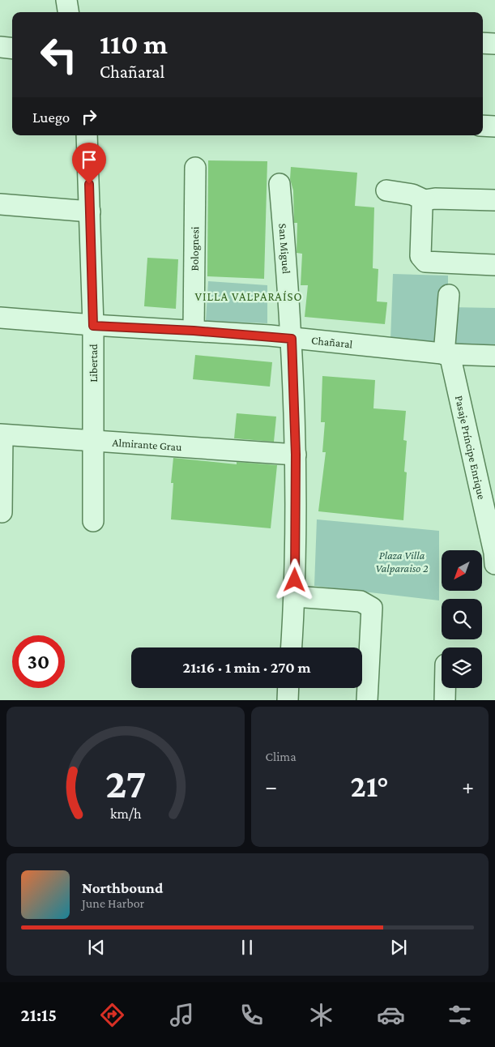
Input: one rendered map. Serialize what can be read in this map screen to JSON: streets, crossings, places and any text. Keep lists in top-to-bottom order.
{
  "streets": {
    "street": [
      "Bolognesi",
      "San Miguel",
      "Chañaral",
      "Libertad",
      "Almirante Grau",
      "Pasaje Príncipe Enrique"
    ]
  },
  "crossings": [
    ["Bolognesi", "Chañaral"],
    ["San Miguel", "Chañaral"],
    ["San Miguel", "Almirante Grau"],
    ["Chañaral", "Libertad"],
    ["Chañaral", "Pasaje Príncipe Enrique"],
    ["Libertad", "Almirante Grau"]
  ],
  "districts": ["VILLA VALPARAÍSO"],
  "parks": ["Plaza Villa Valparaiso 2"],
  "north": "bottom left",
  "page": {
    "turn": ["110 m", "Chañaral"],
    "then": "Luego",
    "limit": "30",
    "trip": "21:16 · 1 min · 270 m",
    "tile": "Clima",
    "heat": ["−", "21°", "+"],
    "song": ["Northbound", "June Harbor"],
    "tabs": "21:15",
    "gauge": ["27", "km/h"]
  }
}
